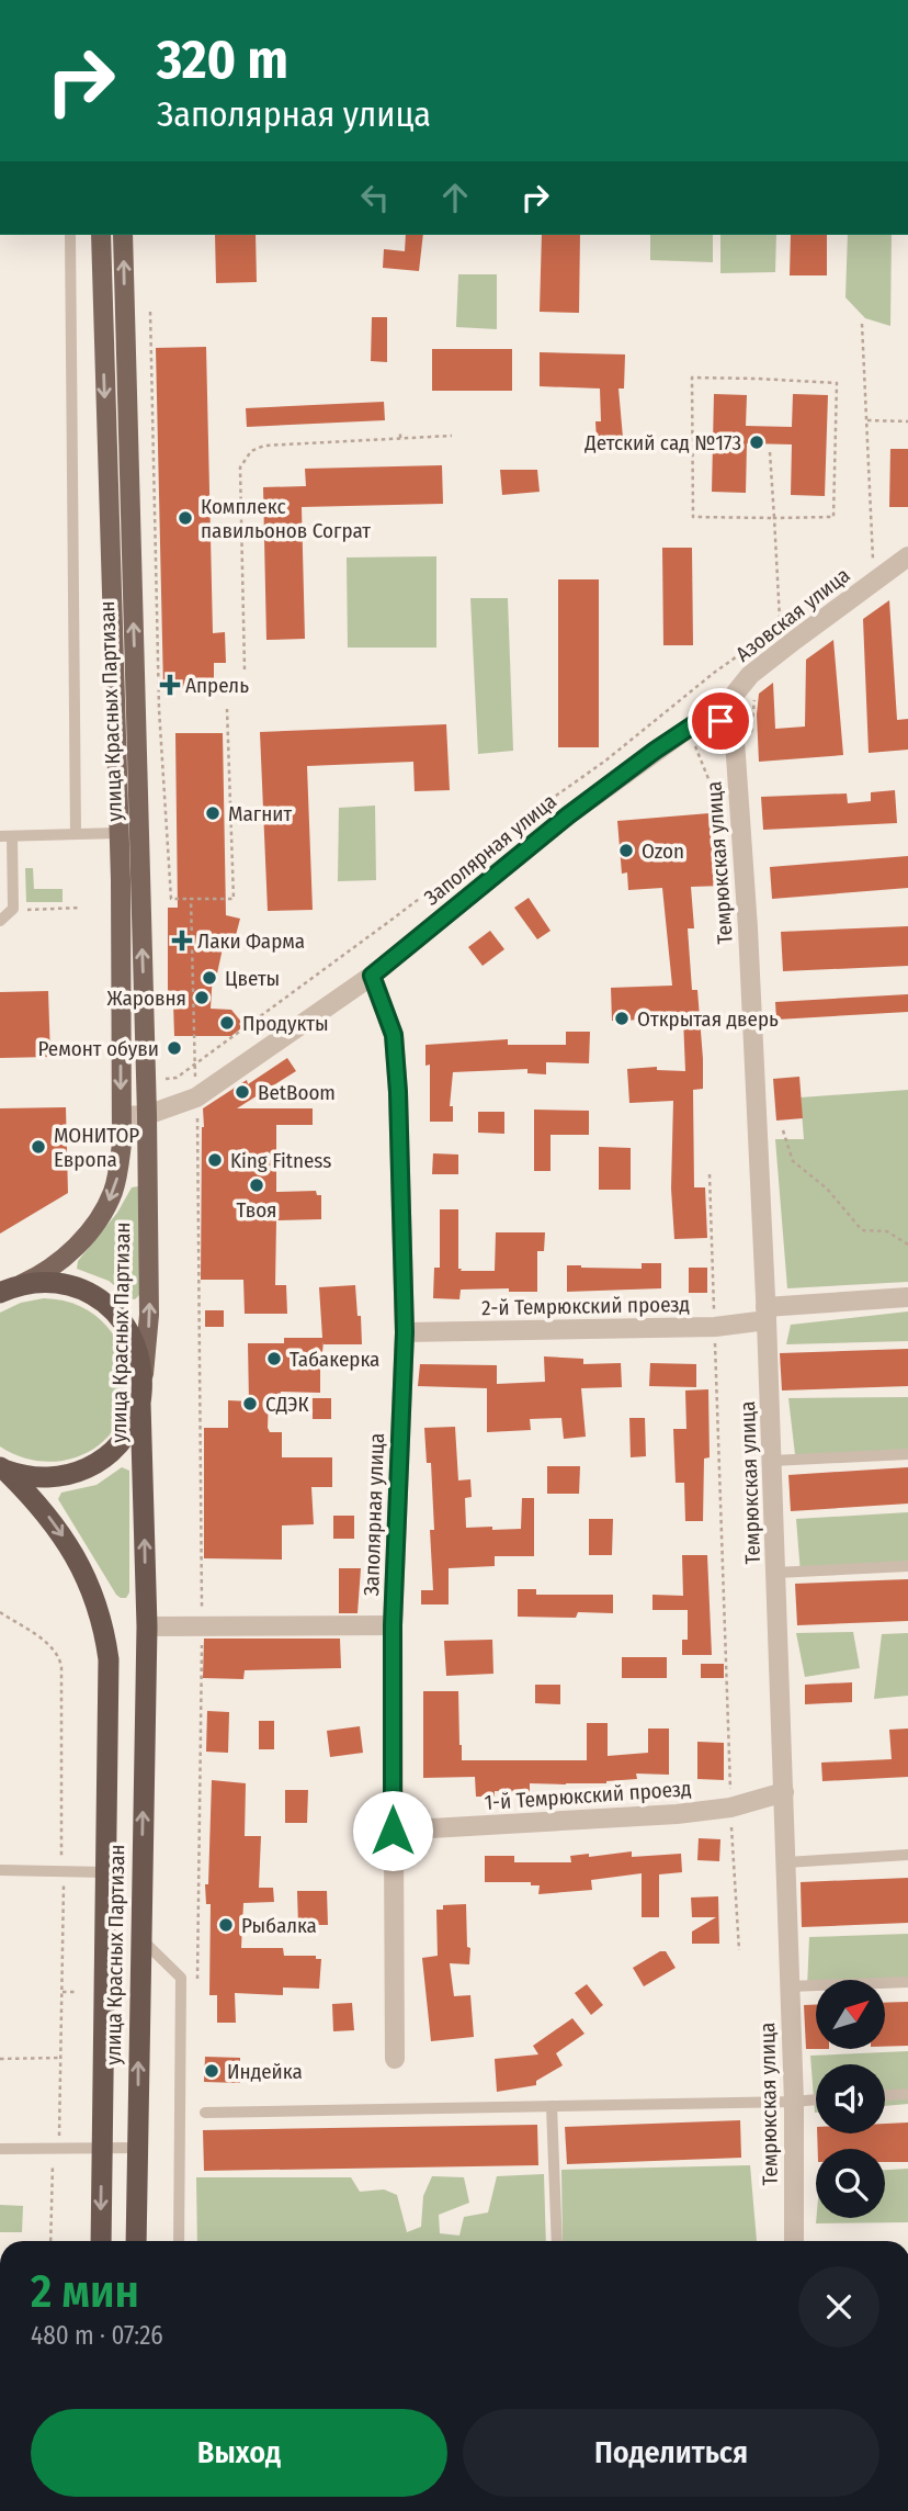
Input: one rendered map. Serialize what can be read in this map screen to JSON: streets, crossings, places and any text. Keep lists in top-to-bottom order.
{
  "streets": {
    "highway": ["улица Красных Партизан"],
    "street": [
      "Азовская улица",
      "Заполярная улица",
      "Темрюкская улица",
      "2-й Темрюкский проезд",
      "1-й Темрюкский проезд"
    ]
  },
  "crossings": [
    ["Азовская улица", "Заполярная улица"],
    ["Азовская улица", "Темрюкская улица"],
    ["улица Красных Партизан", "Заполярная улица"],
    ["Заполярная улица", "Темрюкская улица"],
    ["Заполярная улица", "2-й Темрюкский проезд"],
    ["Заполярная улица", "1-й Темрюкский проезд"],
    ["Темрюкская улица", "2-й Темрюкский проезд"],
    ["Темрюкская улица", "1-й Темрюкский проезд"]
  ],
  "places": {
    "other": [
      "Детский cад №173",
      "Комплекс павильонов Сограт",
      "Магнит",
      "Ozon",
      "Цветы",
      "Жаровня",
      "Открытая дверь",
      "Продукты",
      "Ремонт обуви",
      "BetBoom",
      "МОНИТОР Европа",
      "King Fitness",
      "Твоя",
      "Табакерка",
      "СДЭК",
      "Рыбалка",
      "Индейка"
    ],
    "health": ["Апрель", "Лаки Фарма"]
  },
  "north": "top right",
  "page": {
    "turn": ["320 m", "Заполярная улица"],
    "heading": ["2 мин", "480 m · 07:26"],
    "buttons": ["Выход", "Поделиться"]
  }
}
